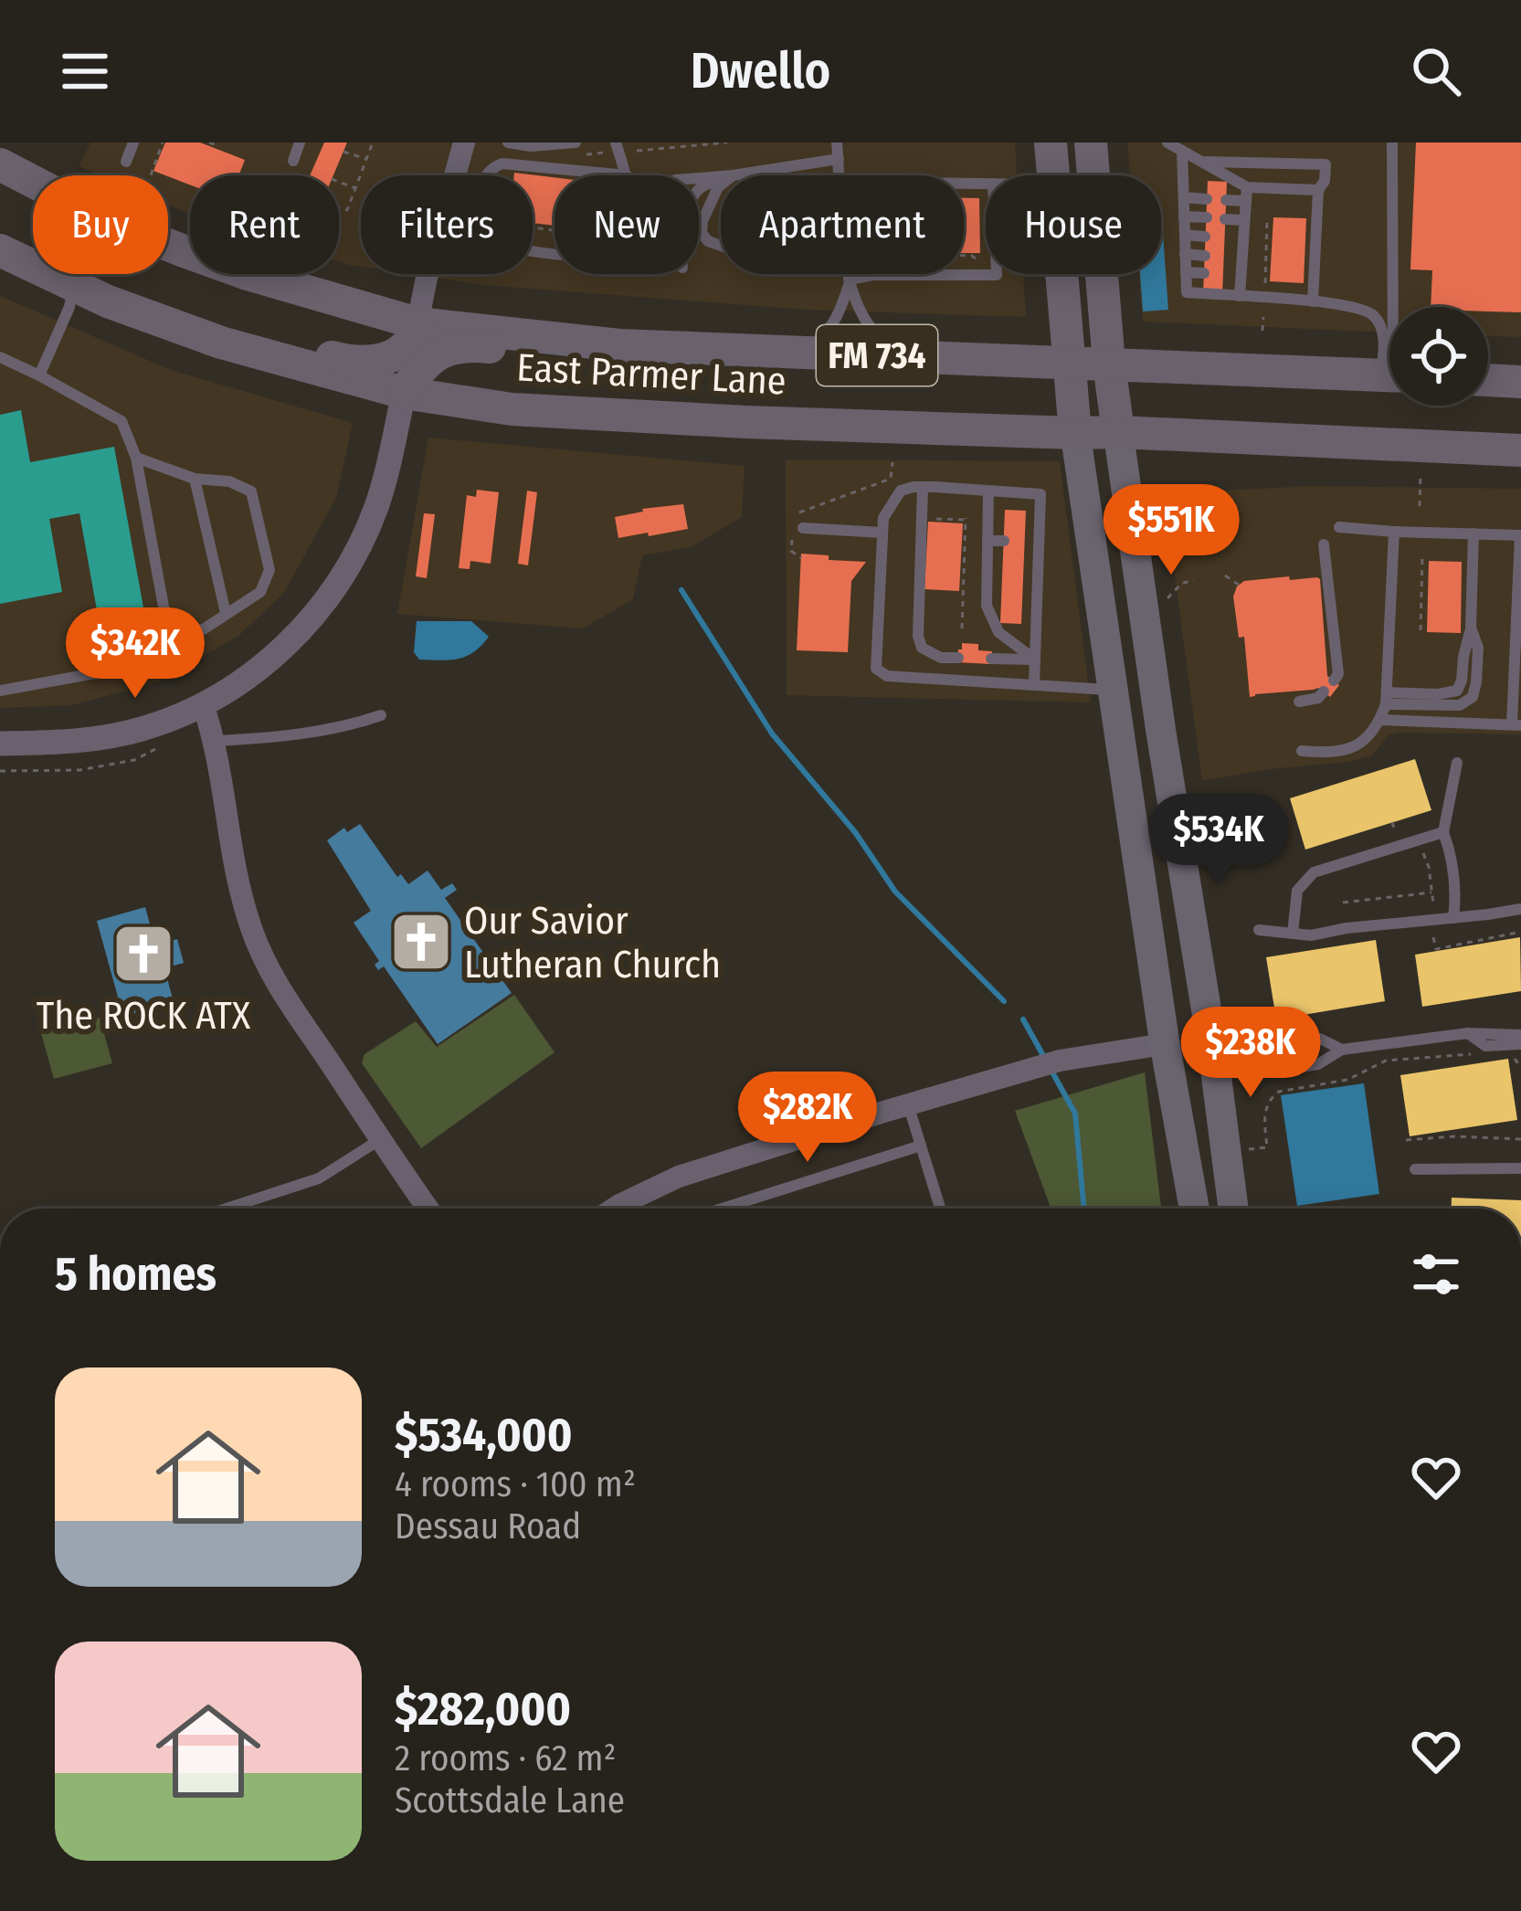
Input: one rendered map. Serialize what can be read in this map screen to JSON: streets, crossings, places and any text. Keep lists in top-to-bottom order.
{
  "streets": {
    "main road": ["FM 734", "East Parmer Lane"]
  },
  "places": {
    "church": ["Our Savior Lutheran Church", "The ROCK ATX"]
  },
  "page": {
    "header": "Dwello",
    "chip": [
      "Buy",
      "Rent",
      "Filters",
      "New",
      "Apartment",
      "House"
    ],
    "price": [
      "$551K",
      "$342K",
      "$534K",
      "$238K",
      "$282K"
    ],
    "heading": "5 homes",
    "list": [
      {
        "name": "$534,000",
        "note": "4 rooms · 100 m² · Dessau Road"
      },
      {
        "name": "$282,000",
        "note": "2 rooms · 62 m² · Scottsdale Lane"
      }
    ]
  }
}
